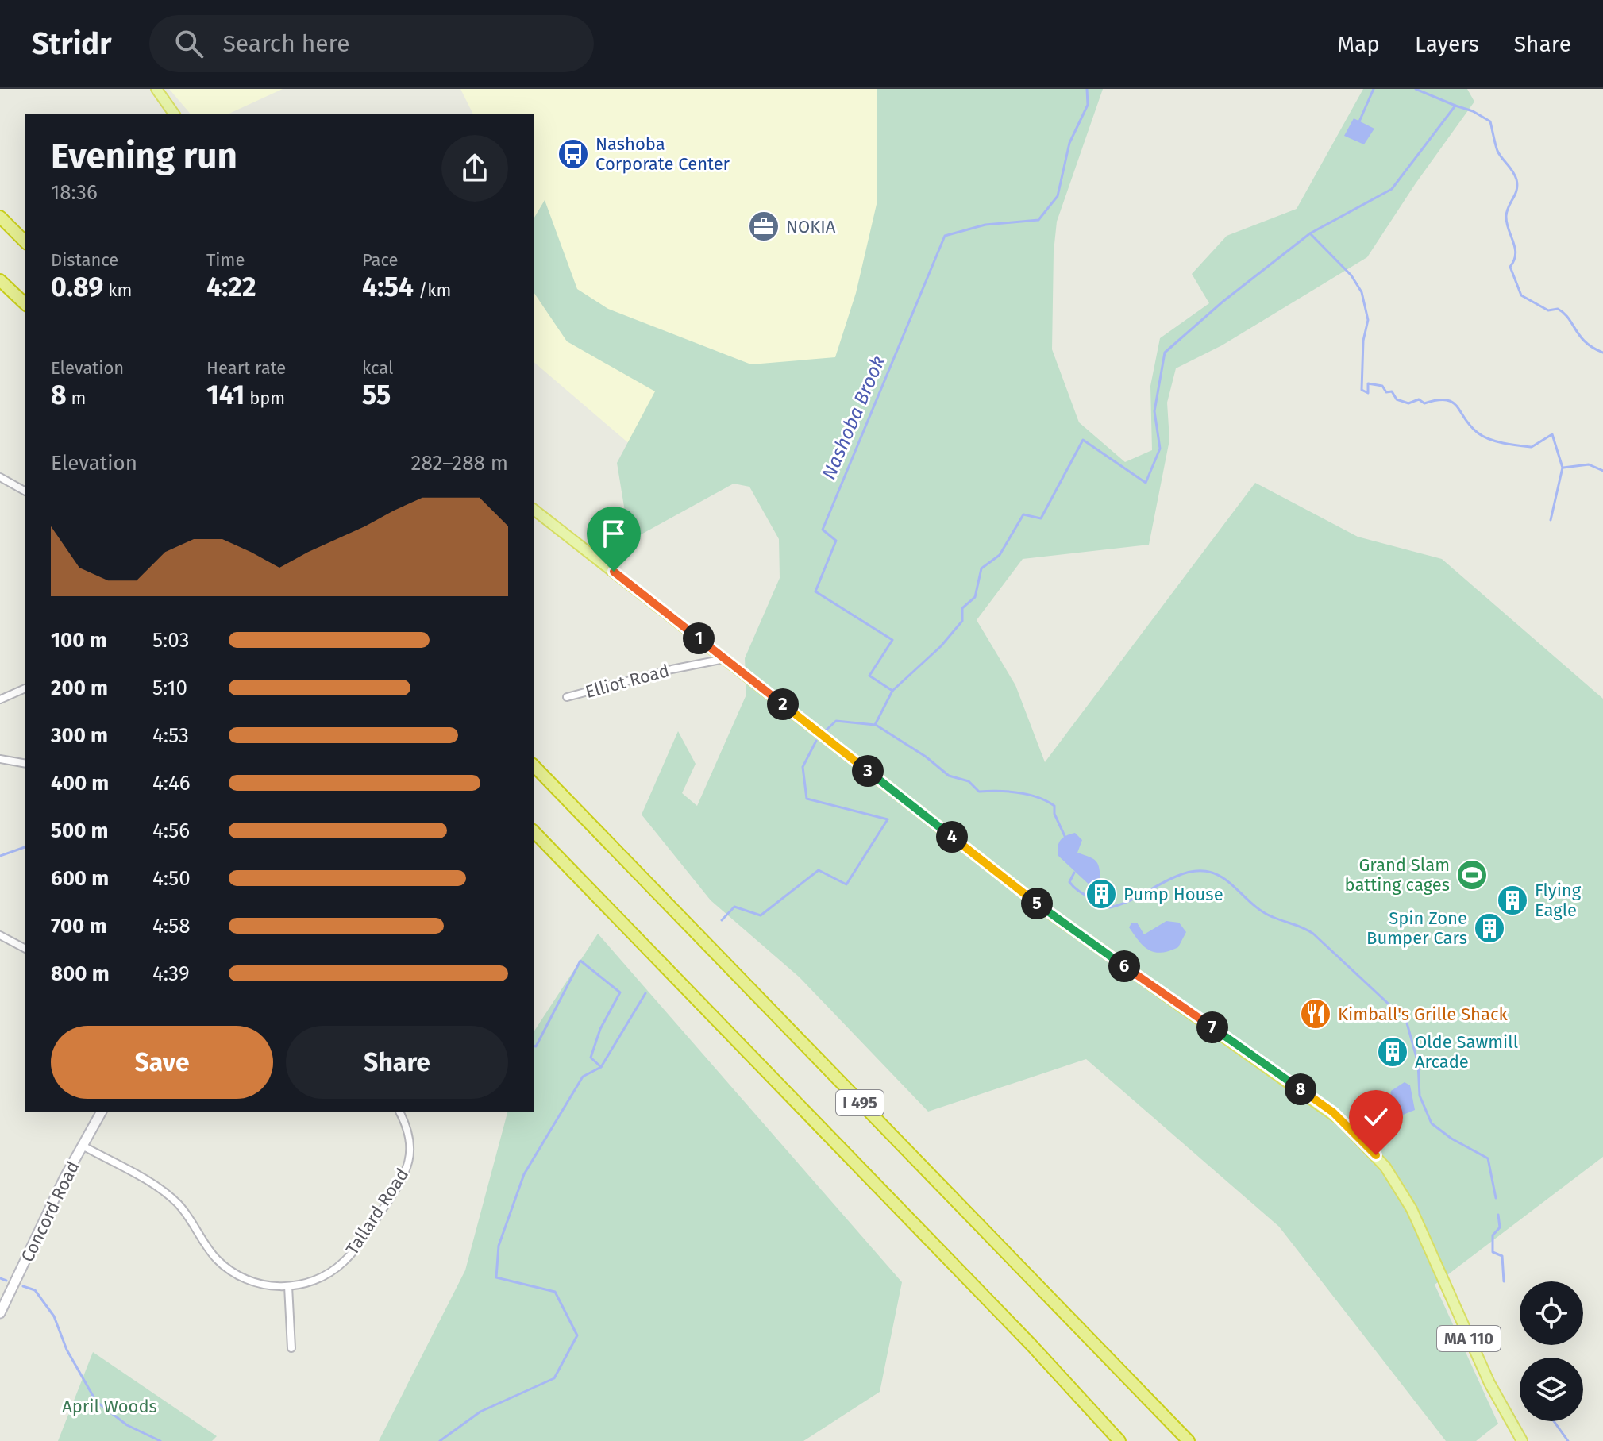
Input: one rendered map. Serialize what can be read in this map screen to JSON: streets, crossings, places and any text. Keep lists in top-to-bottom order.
{
  "streets": {
    "highway": ["I 495"],
    "main road": ["Concord Road", "MA 110"],
    "street": ["Elliot Road", "Tallard Road"]
  },
  "crossings": [
    ["Elliot Road", "MA 110"],
    ["Concord Road", "Tallard Road"]
  ],
  "water": ["Nashoba Brook"],
  "parks": ["April Woods"],
  "places": {
    "bus stop": ["Nashoba Corporate Center"],
    "office": ["NOKIA"],
    "sports": ["Grand Slam batting cages"],
    "building": [
      "Pump House",
      "Flying Eagle",
      "Spin Zone Bumper Cars",
      "Olde Sawmill Arcade"
    ],
    "restaurant": ["Kimball's Grille Shack"]
  },
  "page": {
    "header": "Stridr",
    "search": "Search here",
    "nav": ["Map", "Layers", "Share"],
    "heading": ["Evening run", "18:36"],
    "stats": [
      ["Distance", "0.89 km"],
      ["Time", "4:22"],
      ["Pace", "4:54 /km"],
      ["Elevation", "8 m"],
      ["Heart rate", "141 bpm"],
      ["kcal", "55"]
    ],
    "chart": ["Elevation", "282–288 m"],
    "list": [
      {
        "name": "100 m",
        "note": "5:03"
      },
      {
        "name": "200 m",
        "note": "5:10"
      },
      {
        "name": "300 m",
        "note": "4:53"
      },
      {
        "name": "400 m",
        "note": "4:46"
      },
      {
        "name": "500 m",
        "note": "4:56"
      },
      {
        "name": "600 m",
        "note": "4:50"
      },
      {
        "name": "700 m",
        "note": "4:58"
      },
      {
        "name": "800 m",
        "note": "4:39"
      }
    ],
    "pins": [
      "1",
      "2",
      "3",
      "4",
      "5",
      "6",
      "7",
      "8"
    ],
    "buttons": ["Save", "Share"]
  }
}
